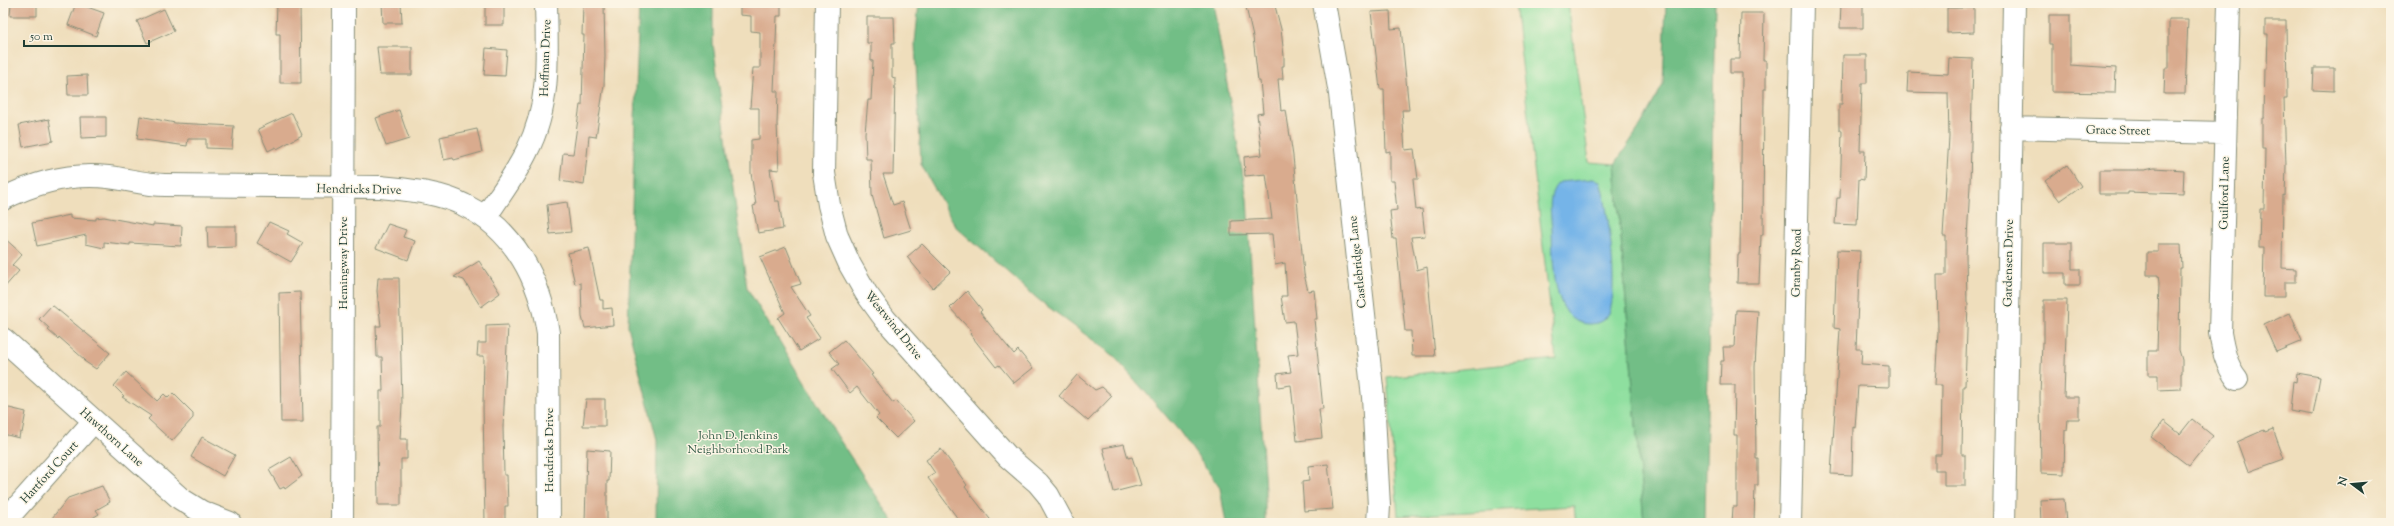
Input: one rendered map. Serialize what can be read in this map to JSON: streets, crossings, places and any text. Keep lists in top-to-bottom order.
{
  "streets": {
    "street": [
      "Hoffman Drive",
      "Grace Street",
      "Hendricks Drive",
      "Guilford Lane",
      "Castlebridge Lane",
      "Hemingway Drive",
      "Granby Road",
      "Gardensen Drive",
      "Westwind Drive",
      "Hawthorn Lane",
      "Hartford Court"
    ]
  },
  "crossings": [
    ["Hoffman Drive", "Hendricks Drive"],
    ["Grace Street", "Guilford Lane"],
    ["Grace Street", "Gardensen Drive"],
    ["Hendricks Drive", "Hemingway Drive"],
    ["Hawthorn Lane", "Hartford Court"]
  ],
  "parks": ["John D. Jenkins Neighborhood Park"],
  "scale_bar": "50 m",
  "north": "left"
}
